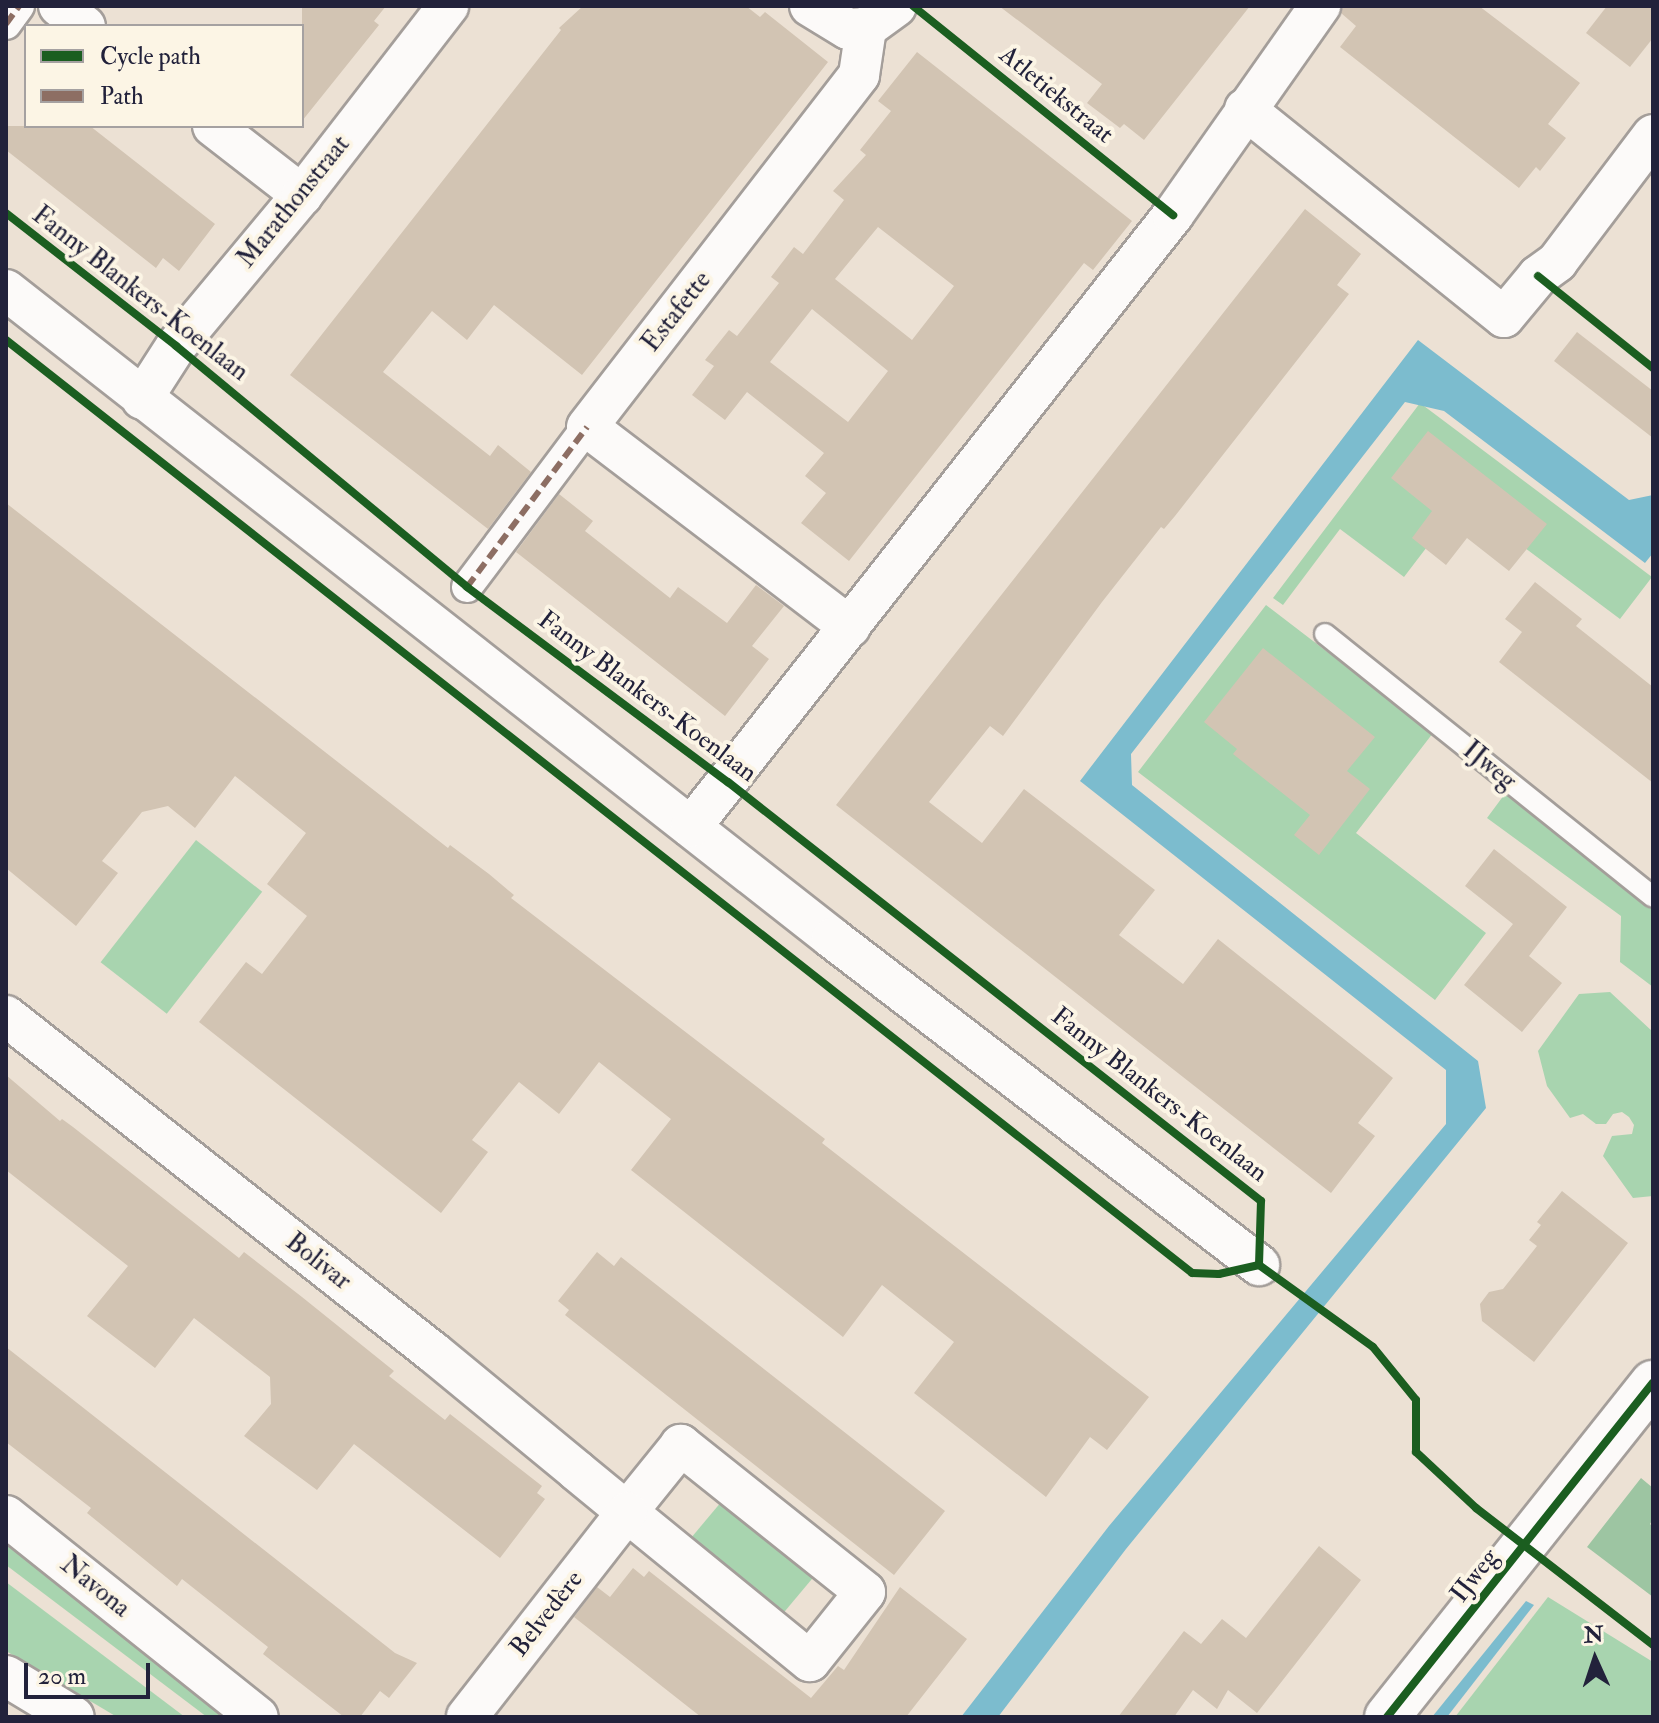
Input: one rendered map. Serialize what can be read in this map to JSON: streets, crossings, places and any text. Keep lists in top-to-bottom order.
{
  "streets": {
    "street": [
      "Marathonstraat",
      "Estafette",
      "IJweg",
      "Bolivar",
      "Navona",
      "Belvedère"
    ],
    "cycle path": ["Atletiekstraat", "Fanny Blankers-Koenlaan"]
  },
  "crossings": [
    ["Bolivar", "Belvedère"]
  ],
  "legend": ["Cycle path", "Path"],
  "scale_bar": "20 m",
  "north": "top"
}
